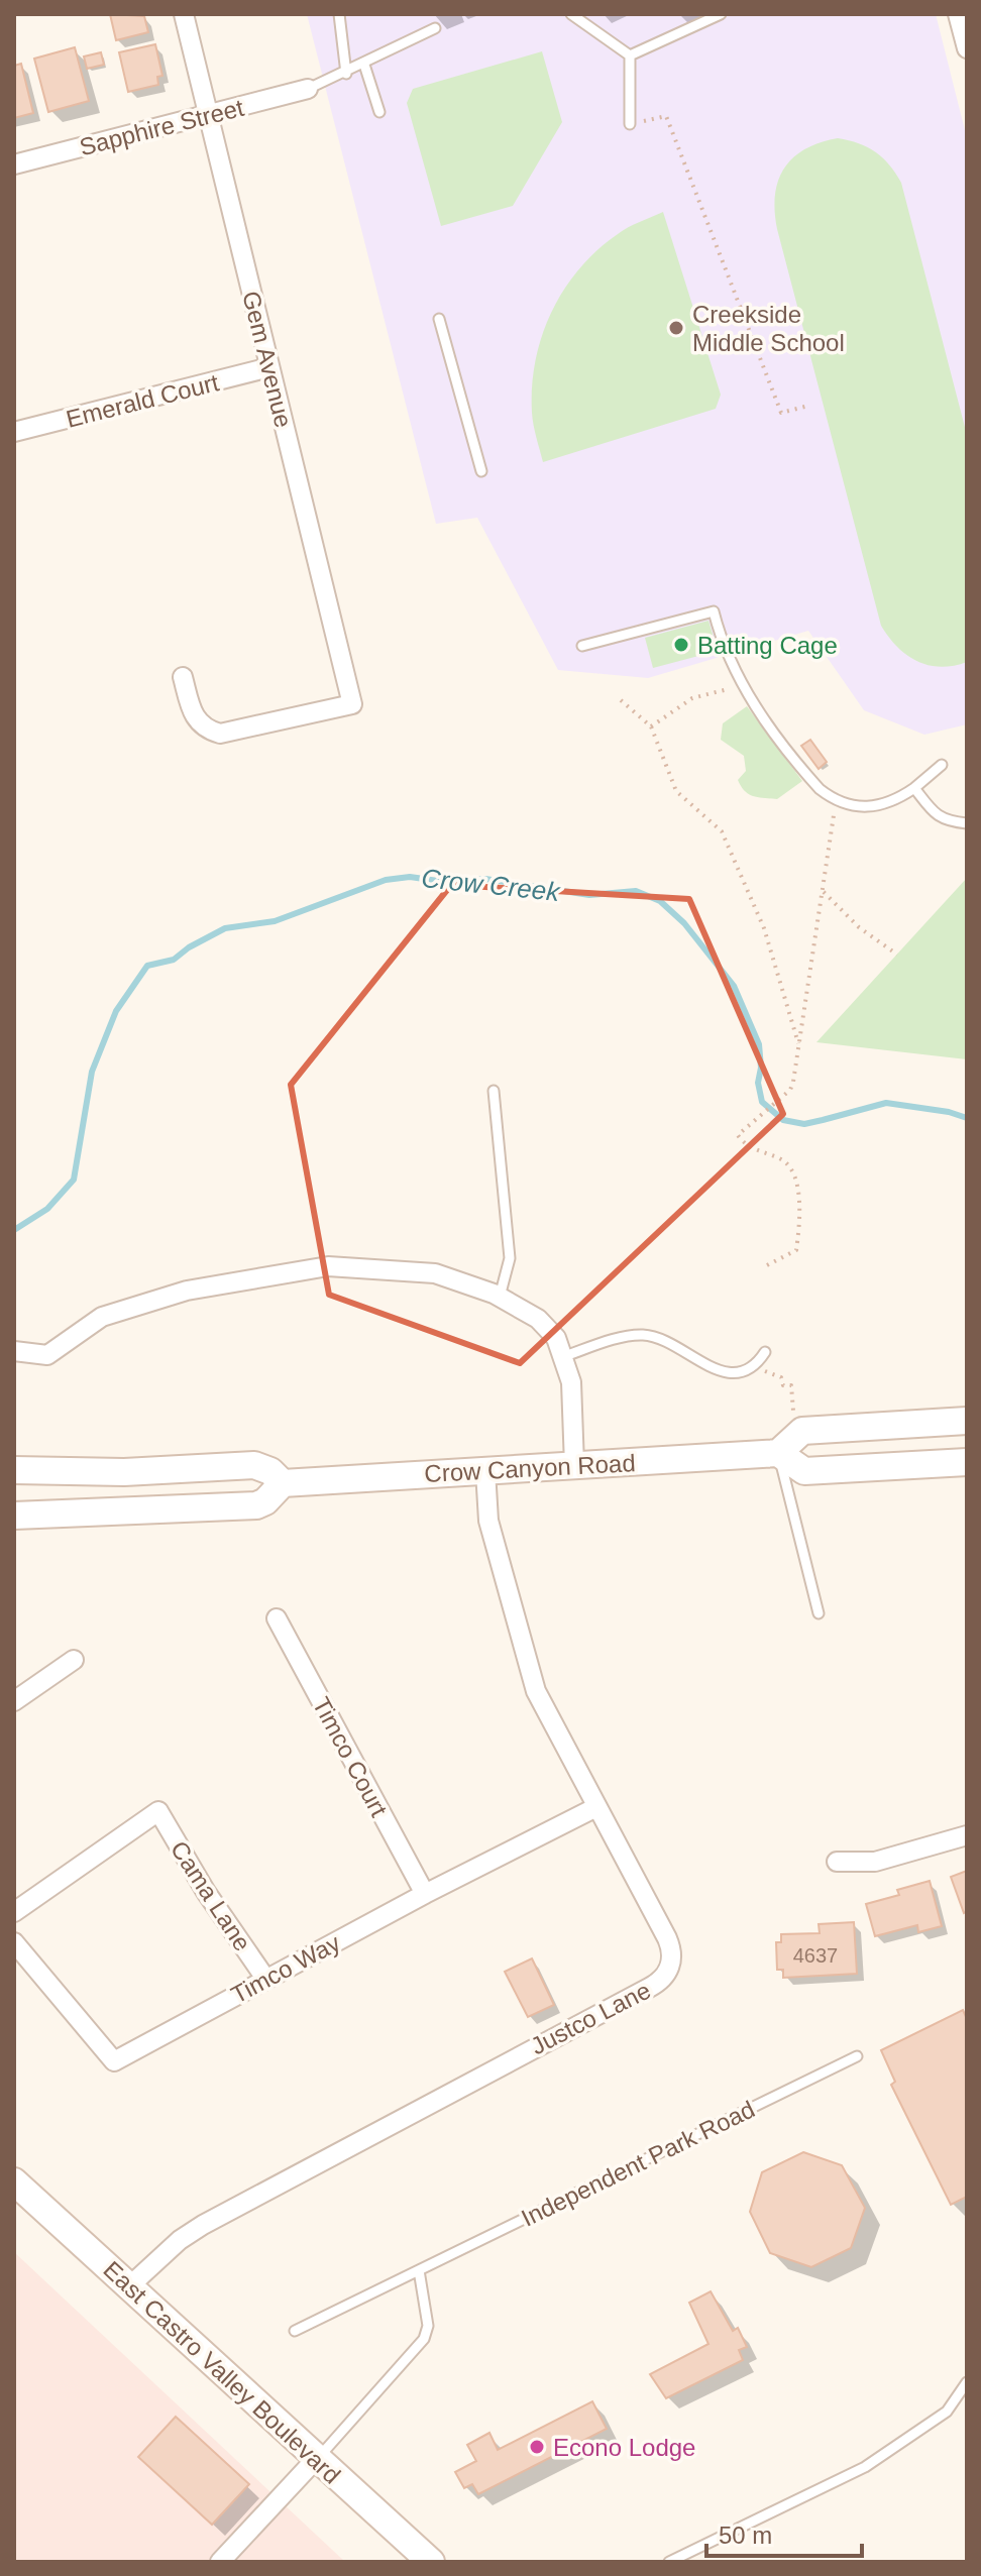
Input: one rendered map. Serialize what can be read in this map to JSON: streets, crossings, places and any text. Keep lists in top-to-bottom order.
{
  "streets": {
    "main road": ["Crow Canyon Road", "East Castro Valley Boulevard"],
    "street": [
      "Sapphire Street",
      "Gem Avenue",
      "Emerald Court",
      "Timco Court",
      "Cama Lane",
      "Timco Way",
      "Justco Lane"
    ],
    "lane": ["Independent Park Road"]
  },
  "crossings": [
    ["Sapphire Street", "Gem Avenue"],
    ["Gem Avenue", "Emerald Court"],
    ["Crow Canyon Road", "Justco Lane"],
    ["Timco Court", "Timco Way"],
    ["Cama Lane", "Timco Way"],
    ["Timco Way", "Justco Lane"],
    ["Justco Lane", "East Castro Valley Boulevard"]
  ],
  "water": ["Crow Creek"],
  "places": ["Creekside Middle School", "Batting Cage", "Econo Lodge"],
  "house_numbers": ["4637"],
  "scale_bar": "50 m"
}
